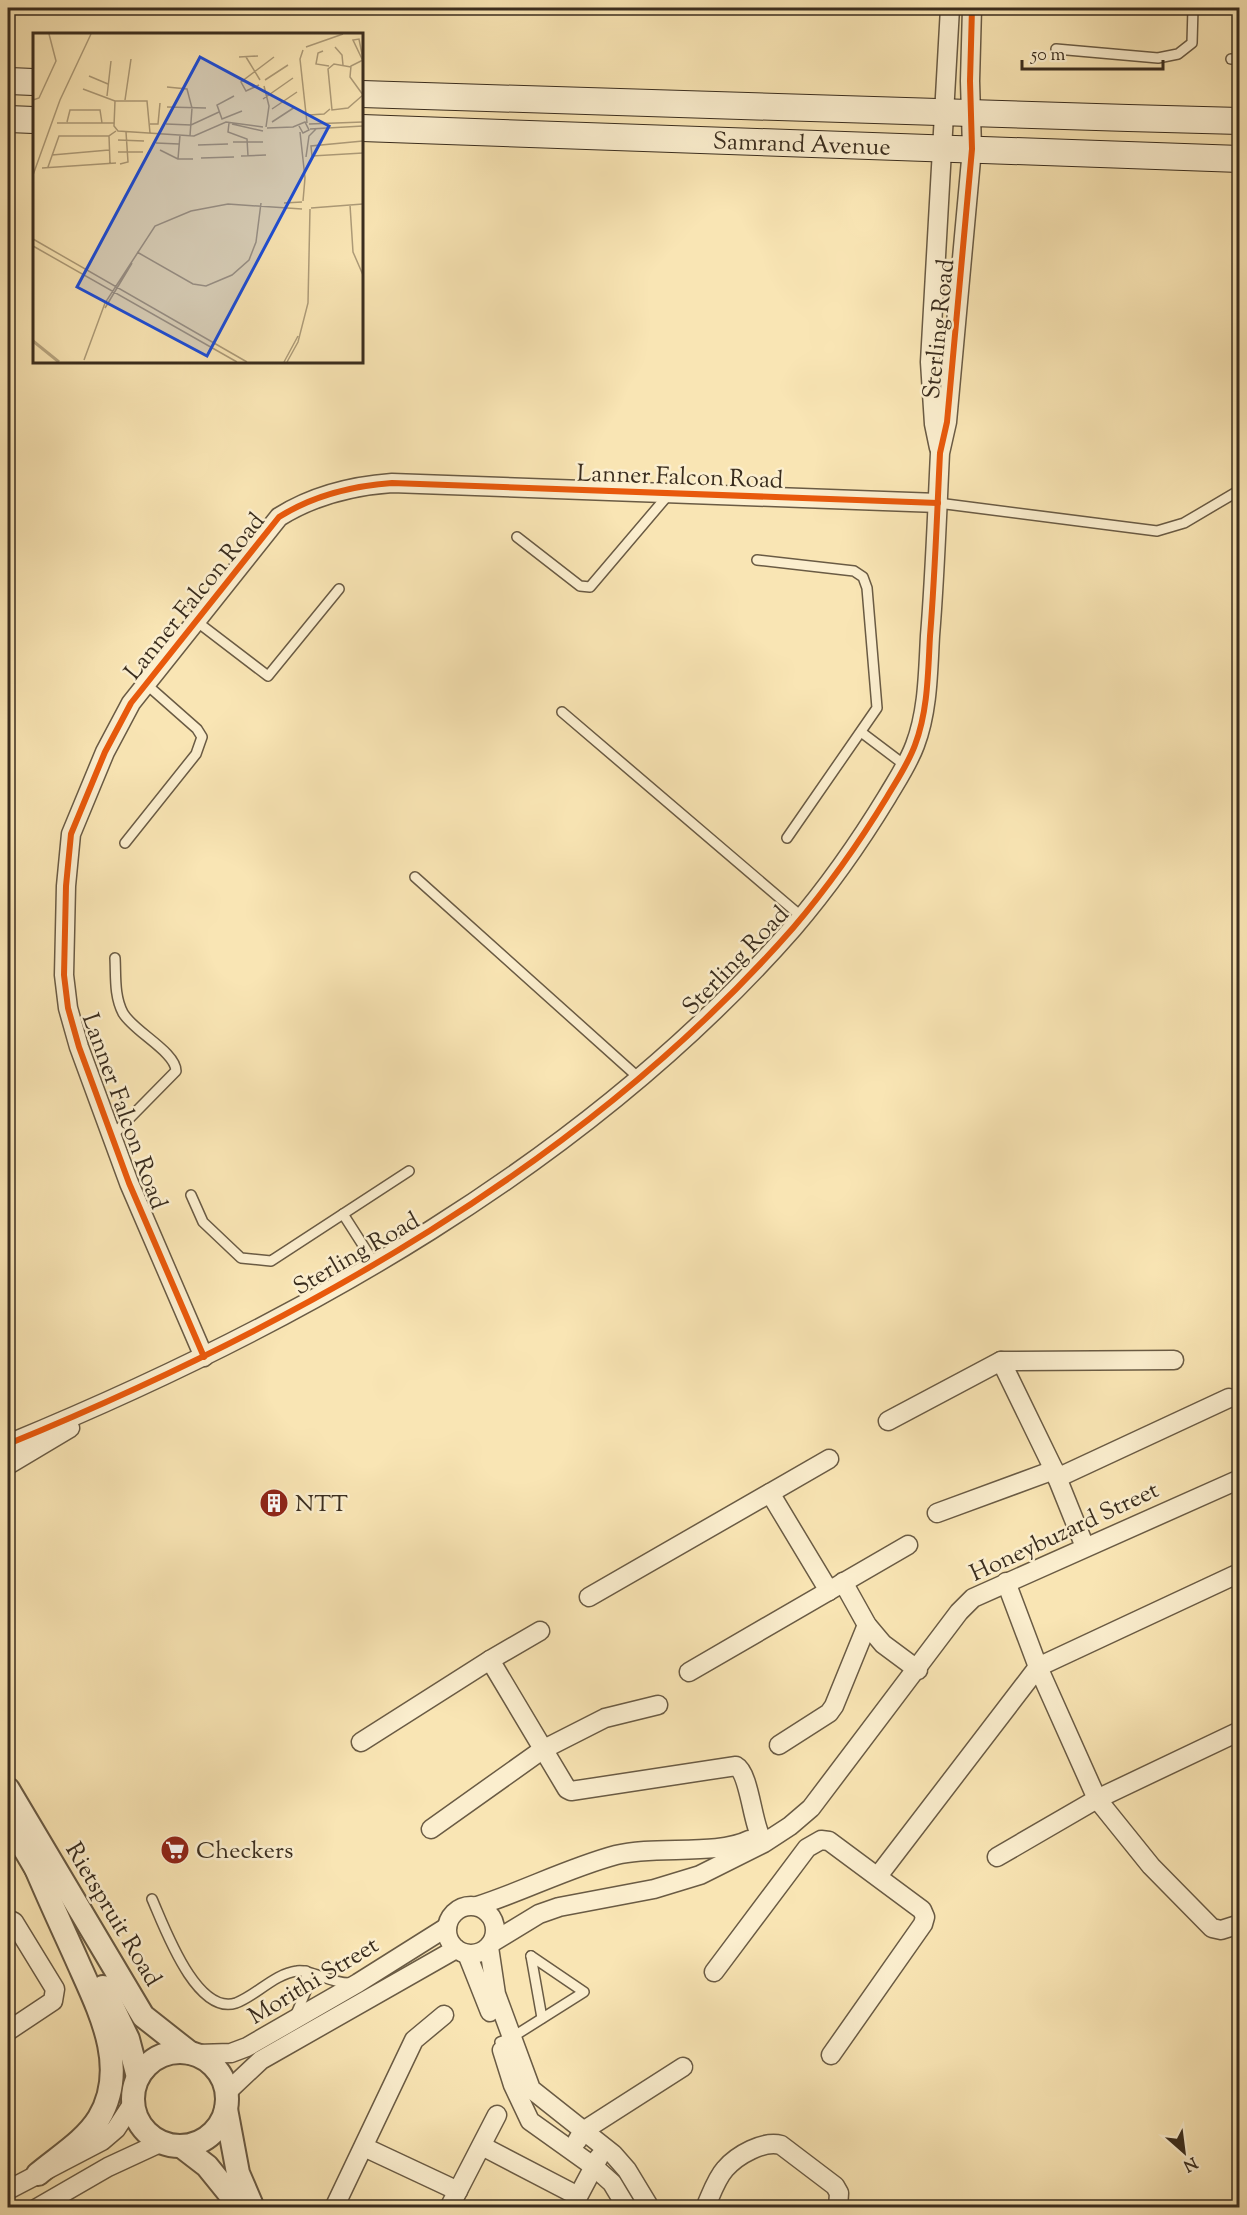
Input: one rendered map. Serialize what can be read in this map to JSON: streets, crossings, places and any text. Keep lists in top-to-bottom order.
{
  "streets": {
    "main road": ["Samrand Avenue"],
    "street": [
      "Sterling Road",
      "Lanner Falcon Road",
      "Honeybuzard Street",
      "Rietspruit Road",
      "Morithi Street"
    ]
  },
  "crossings": [
    ["Samrand Avenue", "Sterling Road"],
    ["Sterling Road", "Lanner Falcon Road"],
    ["Honeybuzard Street", "Morithi Street"],
    ["Rietspruit Road", "Morithi Street"]
  ],
  "places": {
    "building": ["NTT"],
    "supermarket": ["Checkers"]
  },
  "scale_bar": "50 m",
  "north": "bottom right"
}
